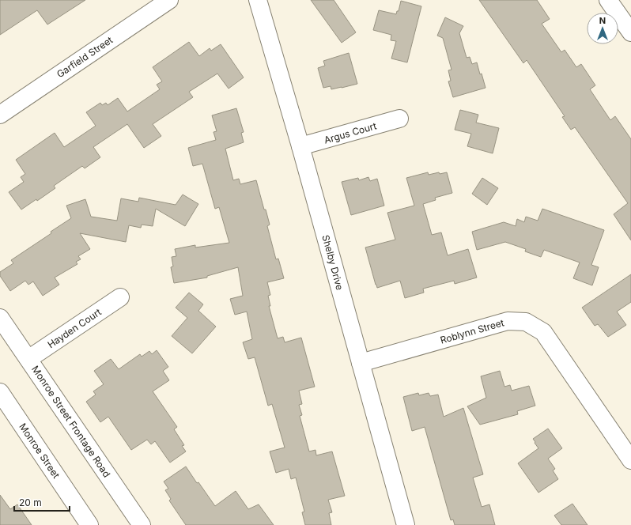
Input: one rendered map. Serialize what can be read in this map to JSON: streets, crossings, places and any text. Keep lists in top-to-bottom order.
{
  "streets": {
    "street": [
      "Garfield Street",
      "Argus Court",
      "Shelby Drive",
      "Hayden Court",
      "Roblynn Street",
      "Monroe Street Frontage Road",
      "Monroe Street"
    ]
  },
  "crossings": [
    ["Argus Court", "Shelby Drive"],
    ["Shelby Drive", "Roblynn Street"],
    ["Hayden Court", "Monroe Street Frontage Road"]
  ],
  "scale_bar": "20 m",
  "north": "top"
}
